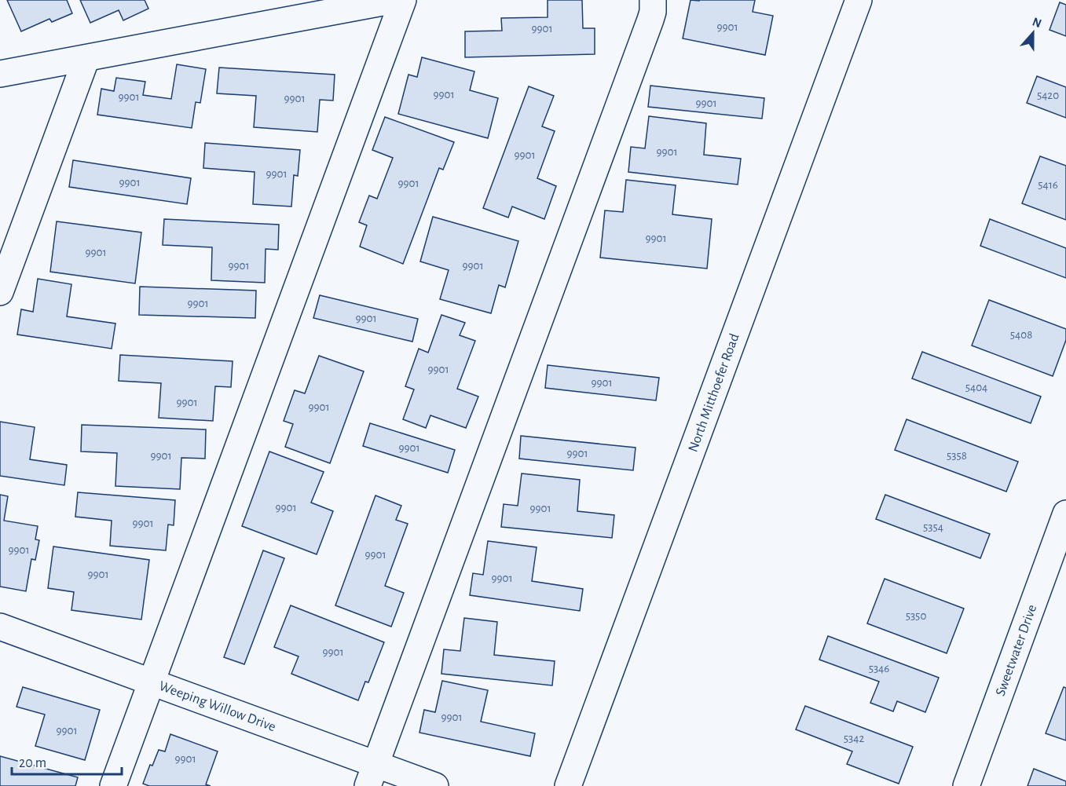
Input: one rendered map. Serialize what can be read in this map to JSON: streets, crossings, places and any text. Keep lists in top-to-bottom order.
{
  "streets": {
    "street": ["North Mitthoefer Road", "Sweetwater Drive", "Weeping Willow Drive"]
  },
  "house_numbers": [
    "9901",
    "9901",
    "9901",
    "5420",
    "9901",
    "9901",
    "9901",
    "9901",
    "9901",
    "9901",
    "9901",
    "9901",
    "5416",
    "9901",
    "9901",
    "9901",
    "9901",
    "9901",
    "9901",
    "5408",
    "9901",
    "9901",
    "5404",
    "9901",
    "9901",
    "9901",
    "9901",
    "9901",
    "5358",
    "9901",
    "9901",
    "9901",
    "5354",
    "9901",
    "9901",
    "9901",
    "9901",
    "5350",
    "9901",
    "5346",
    "9901",
    "9901",
    "5342",
    "9901"
  ],
  "scale_bar": "20 m",
  "north": "top"
}
